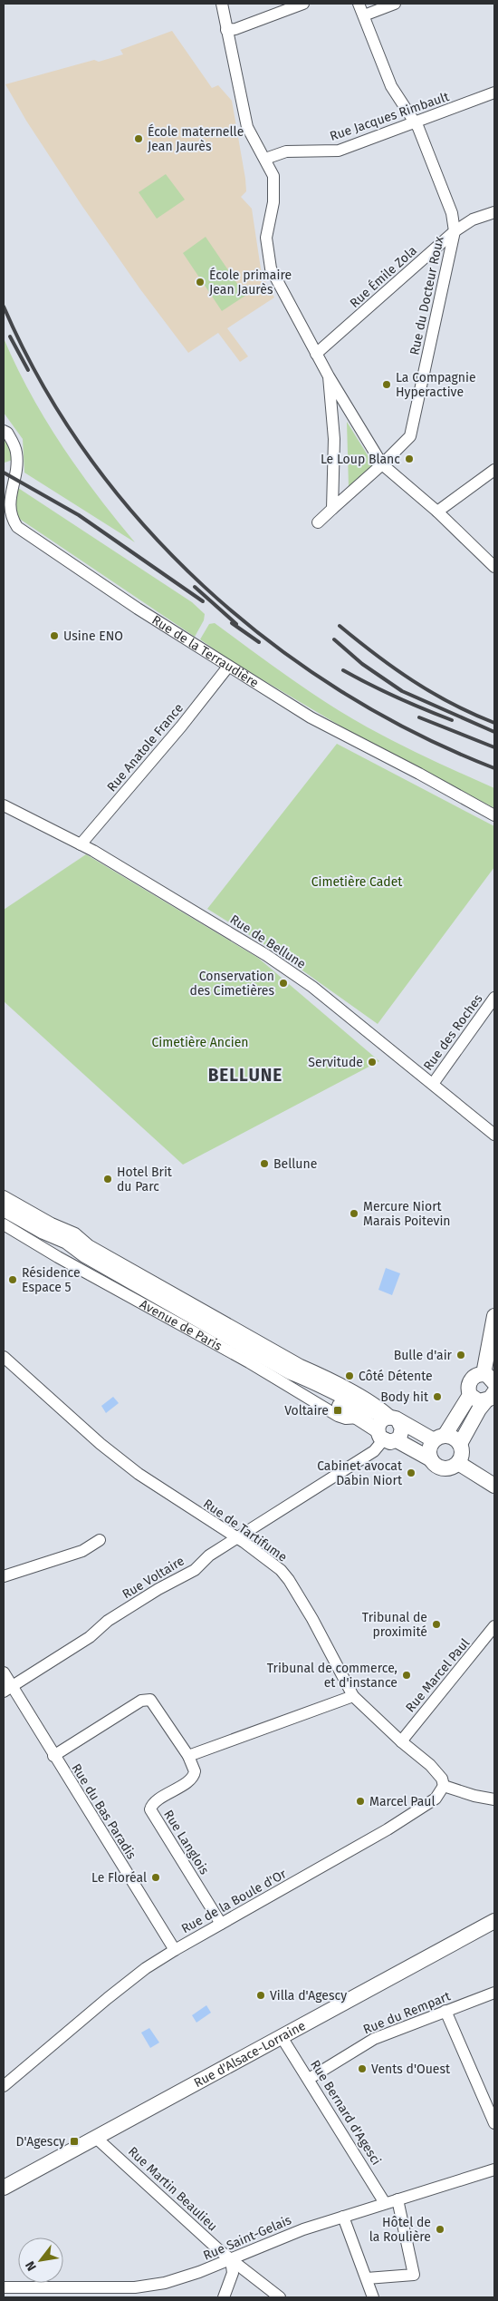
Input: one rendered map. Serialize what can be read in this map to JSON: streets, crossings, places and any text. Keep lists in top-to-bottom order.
{
  "streets": {
    "main road": ["Avenue de Paris", "Rue d'Alsace-Lorraine"],
    "street": [
      "Rue Jacques Rimbault",
      "Rue Émile Zola",
      "Rue du Docteur Roux",
      "Rue de la Terraudière",
      "Rue Anatole France",
      "Rue de Bellune",
      "Rue des Roches",
      "Rue de Tartifume",
      "Rue Voltaire",
      "Rue Marcel Paul",
      "Rue du Bas Paradis",
      "Rue Langlois",
      "Rue de la Boule d'Or",
      "Rue du Rempart",
      "Rue Bernard d'Agesci",
      "Rue Martin Beaulieu",
      "Rue Saint-Gelais"
    ]
  },
  "crossings": [
    ["Rue Jacques Rimbault", "Rue du Docteur Roux"],
    ["Rue Émile Zola", "Rue du Docteur Roux"],
    ["Rue de la Terraudière", "Rue Anatole France"],
    ["Rue Anatole France", "Rue de Bellune"],
    ["Rue de Bellune", "Rue des Roches"],
    ["Avenue de Paris", "Rue Voltaire"],
    ["Rue de Tartifume", "Rue Voltaire"],
    ["Rue de Tartifume", "Rue Marcel Paul"],
    ["Rue de Tartifume", "Rue de la Boule d'Or"],
    ["Rue Voltaire", "Rue du Bas Paradis"],
    ["Rue du Bas Paradis", "Rue Langlois"],
    ["Rue du Bas Paradis", "Rue de la Boule d'Or"],
    ["Rue Langlois", "Rue de la Boule d'Or"],
    ["Rue du Rempart", "Rue Bernard d'Agesci"],
    ["Rue d'Alsace-Lorraine", "Rue Bernard d'Agesci"],
    ["Rue d'Alsace-Lorraine", "Rue Martin Beaulieu"],
    ["Rue Bernard d'Agesci", "Rue Saint-Gelais"],
    ["Rue Martin Beaulieu", "Rue Saint-Gelais"]
  ],
  "districts": ["BELLUNE"],
  "parks": ["Cimetière Cadet", "Cimetière Ancien"],
  "places": {
    "other": [
      "École maternelle Jean Jaurès",
      "École primaire Jean Jaurès",
      "La Compagnie Hyperactive",
      "Le Loup Blanc",
      "Usine ENO",
      "Conservation des Cimetières",
      "Servitude",
      "Bellune",
      "Hotel Brit du Parc",
      "Mercure Niort Marais Poitevin",
      "Résidence Espace 5",
      "Bulle d'air",
      "Côté Détente",
      "Body hit",
      "Cabinet avocat Dabin Niort",
      "Tribunal de proximité",
      "Tribunal de commerce, et d'instance",
      "Marcel Paul",
      "Le Floréal",
      "Villa d'Agescy",
      "Vents d'Ouest",
      "Hôtel de la Roulière"
    ],
    "transit": ["Voltaire", "D'Agescy"]
  },
  "north": "bottom left"
}
